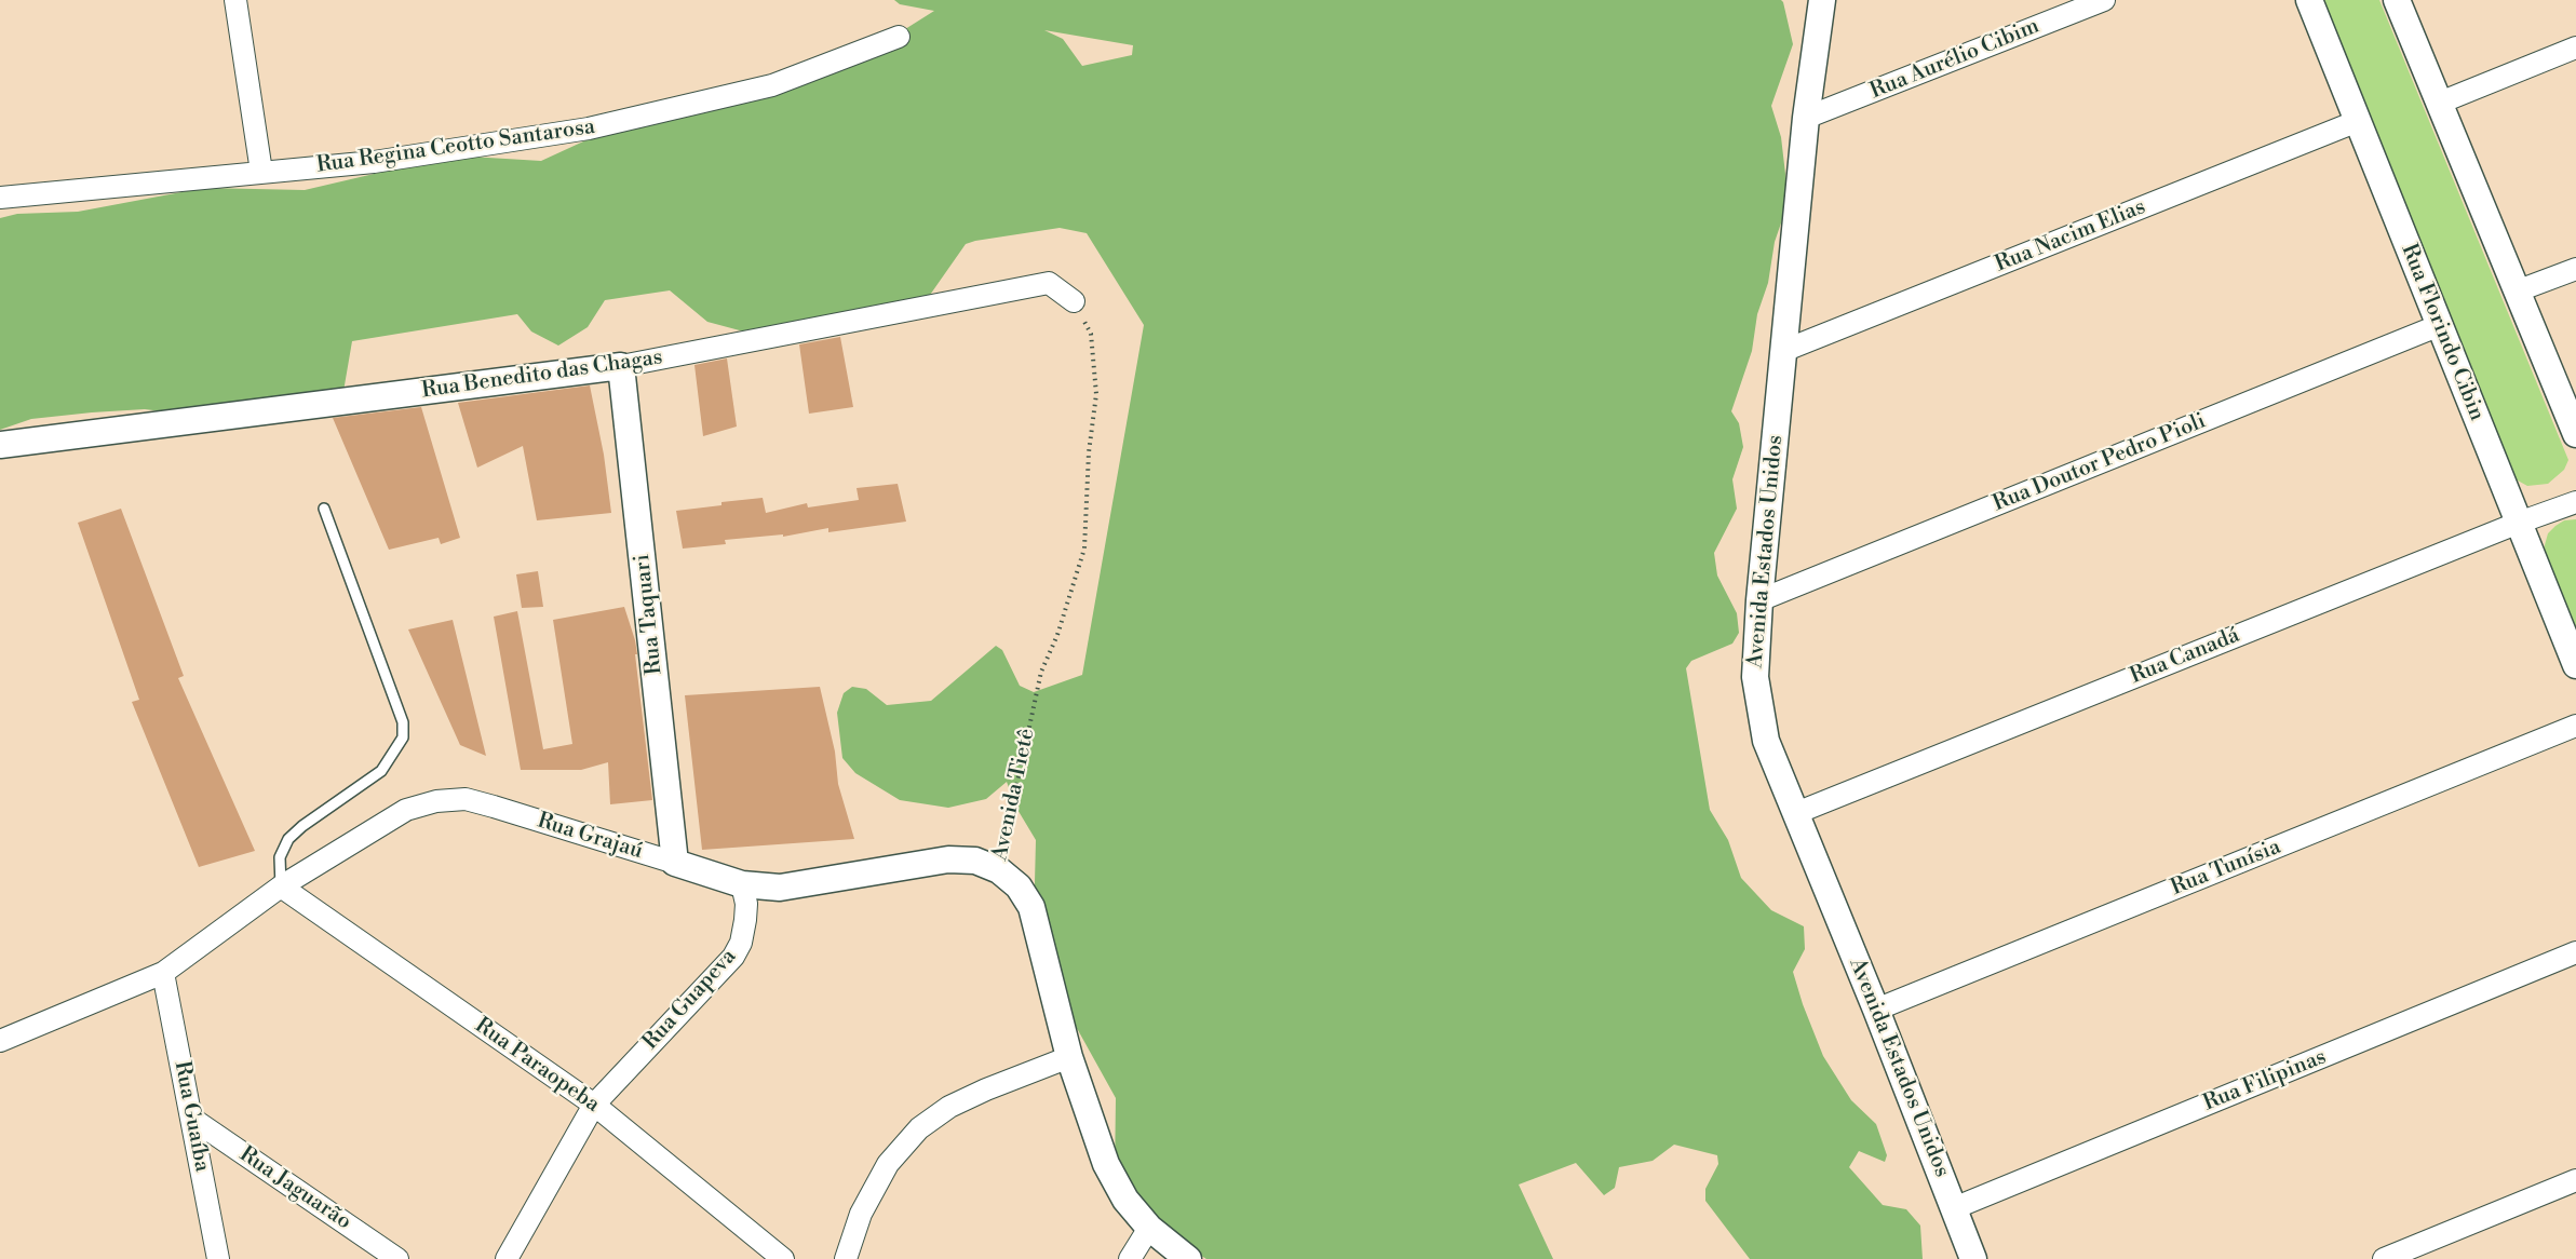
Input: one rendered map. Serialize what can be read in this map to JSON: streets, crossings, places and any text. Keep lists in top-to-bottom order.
{
  "streets": {
    "street": [
      "Rua Aurélio Cibim",
      "Rua Regina Ceotto Santarosa",
      "Rua Nacim Elias",
      "Rua Florindo Cibin",
      "Rua Benedito das Chagas",
      "Rua Doutor Pedro Pioli",
      "Avenida Estados Unidos",
      "Rua Taquari",
      "Rua Canadá",
      "Avenida Tietê",
      "Rua Grajaú",
      "Rua Tunísia",
      "Rua Guapeva",
      "Rua Paraopeba",
      "Rua Filipinas",
      "Rua Guaíba",
      "Rua Jaguarão"
    ]
  },
  "crossings": [
    ["Rua Aurélio Cibim", "Avenida Estados Unidos"],
    ["Rua Nacim Elias", "Rua Florindo Cibin"],
    ["Rua Nacim Elias", "Avenida Estados Unidos"],
    ["Rua Florindo Cibin", "Rua Doutor Pedro Pioli"],
    ["Rua Florindo Cibin", "Rua Canadá"],
    ["Rua Benedito das Chagas", "Rua Taquari"],
    ["Rua Benedito das Chagas", "Avenida Tietê"],
    ["Rua Doutor Pedro Pioli", "Avenida Estados Unidos"],
    ["Avenida Estados Unidos", "Rua Canadá"],
    ["Avenida Estados Unidos", "Rua Tunísia"],
    ["Avenida Estados Unidos", "Rua Filipinas"],
    ["Rua Taquari", "Rua Grajaú"],
    ["Rua Grajaú", "Rua Guapeva"],
    ["Rua Grajaú", "Rua Paraopeba"],
    ["Rua Grajaú", "Rua Guaíba"],
    ["Rua Guapeva", "Rua Paraopeba"],
    ["Rua Guaíba", "Rua Jaguarão"]
  ]
}
